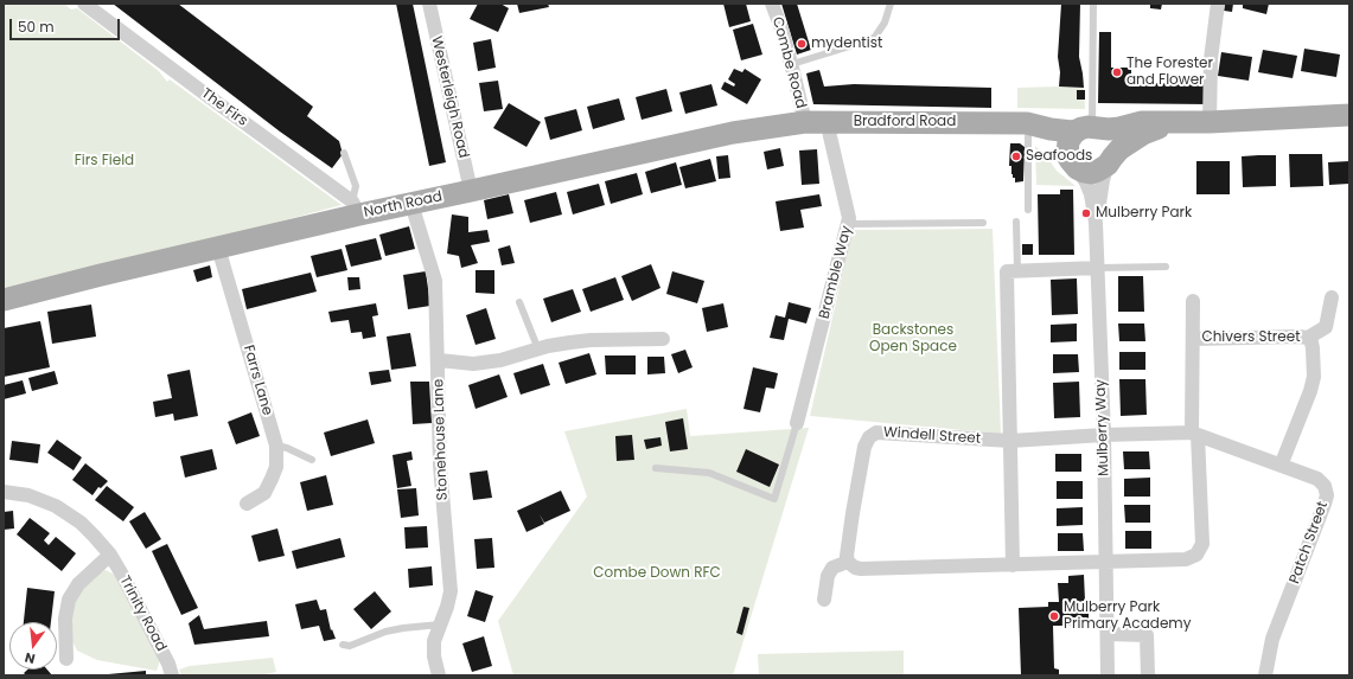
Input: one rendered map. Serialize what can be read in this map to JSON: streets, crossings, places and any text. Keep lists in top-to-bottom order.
{
  "streets": {
    "main road": ["Bradford Road", "North Road"],
    "street": [
      "Combe Road",
      "Westerleigh Road",
      "The Firs",
      "Bramble Way",
      "Chivers Street",
      "Farrs Lane",
      "Mulberry Way",
      "Windell Street",
      "Stonehouse Lane",
      "Patch Street",
      "Trinity Road"
    ]
  },
  "crossings": [
    ["Combe Road", "Bradford Road"],
    ["Combe Road", "North Road"],
    ["Westerleigh Road", "North Road"],
    ["The Firs", "North Road"],
    ["Bradford Road", "North Road"],
    ["Bradford Road", "Bramble Way"],
    ["Bradford Road", "Mulberry Way"],
    ["North Road", "Farrs Lane"],
    ["North Road", "Stonehouse Lane"],
    ["Chivers Street", "Patch Street"],
    ["Mulberry Way", "Windell Street"],
    ["Mulberry Way", "Patch Street"],
    ["Windell Street", "Patch Street"]
  ],
  "parks": ["Firs Field", "Backstones Open Space", "Combe Down RFC"],
  "places": [
    "mydentist",
    "The Forester and Flower",
    "Seafoods",
    "Mulberry Park",
    "Mulberry Park Primary Academy"
  ],
  "scale_bar": "50 m",
  "north": "bottom"
}
